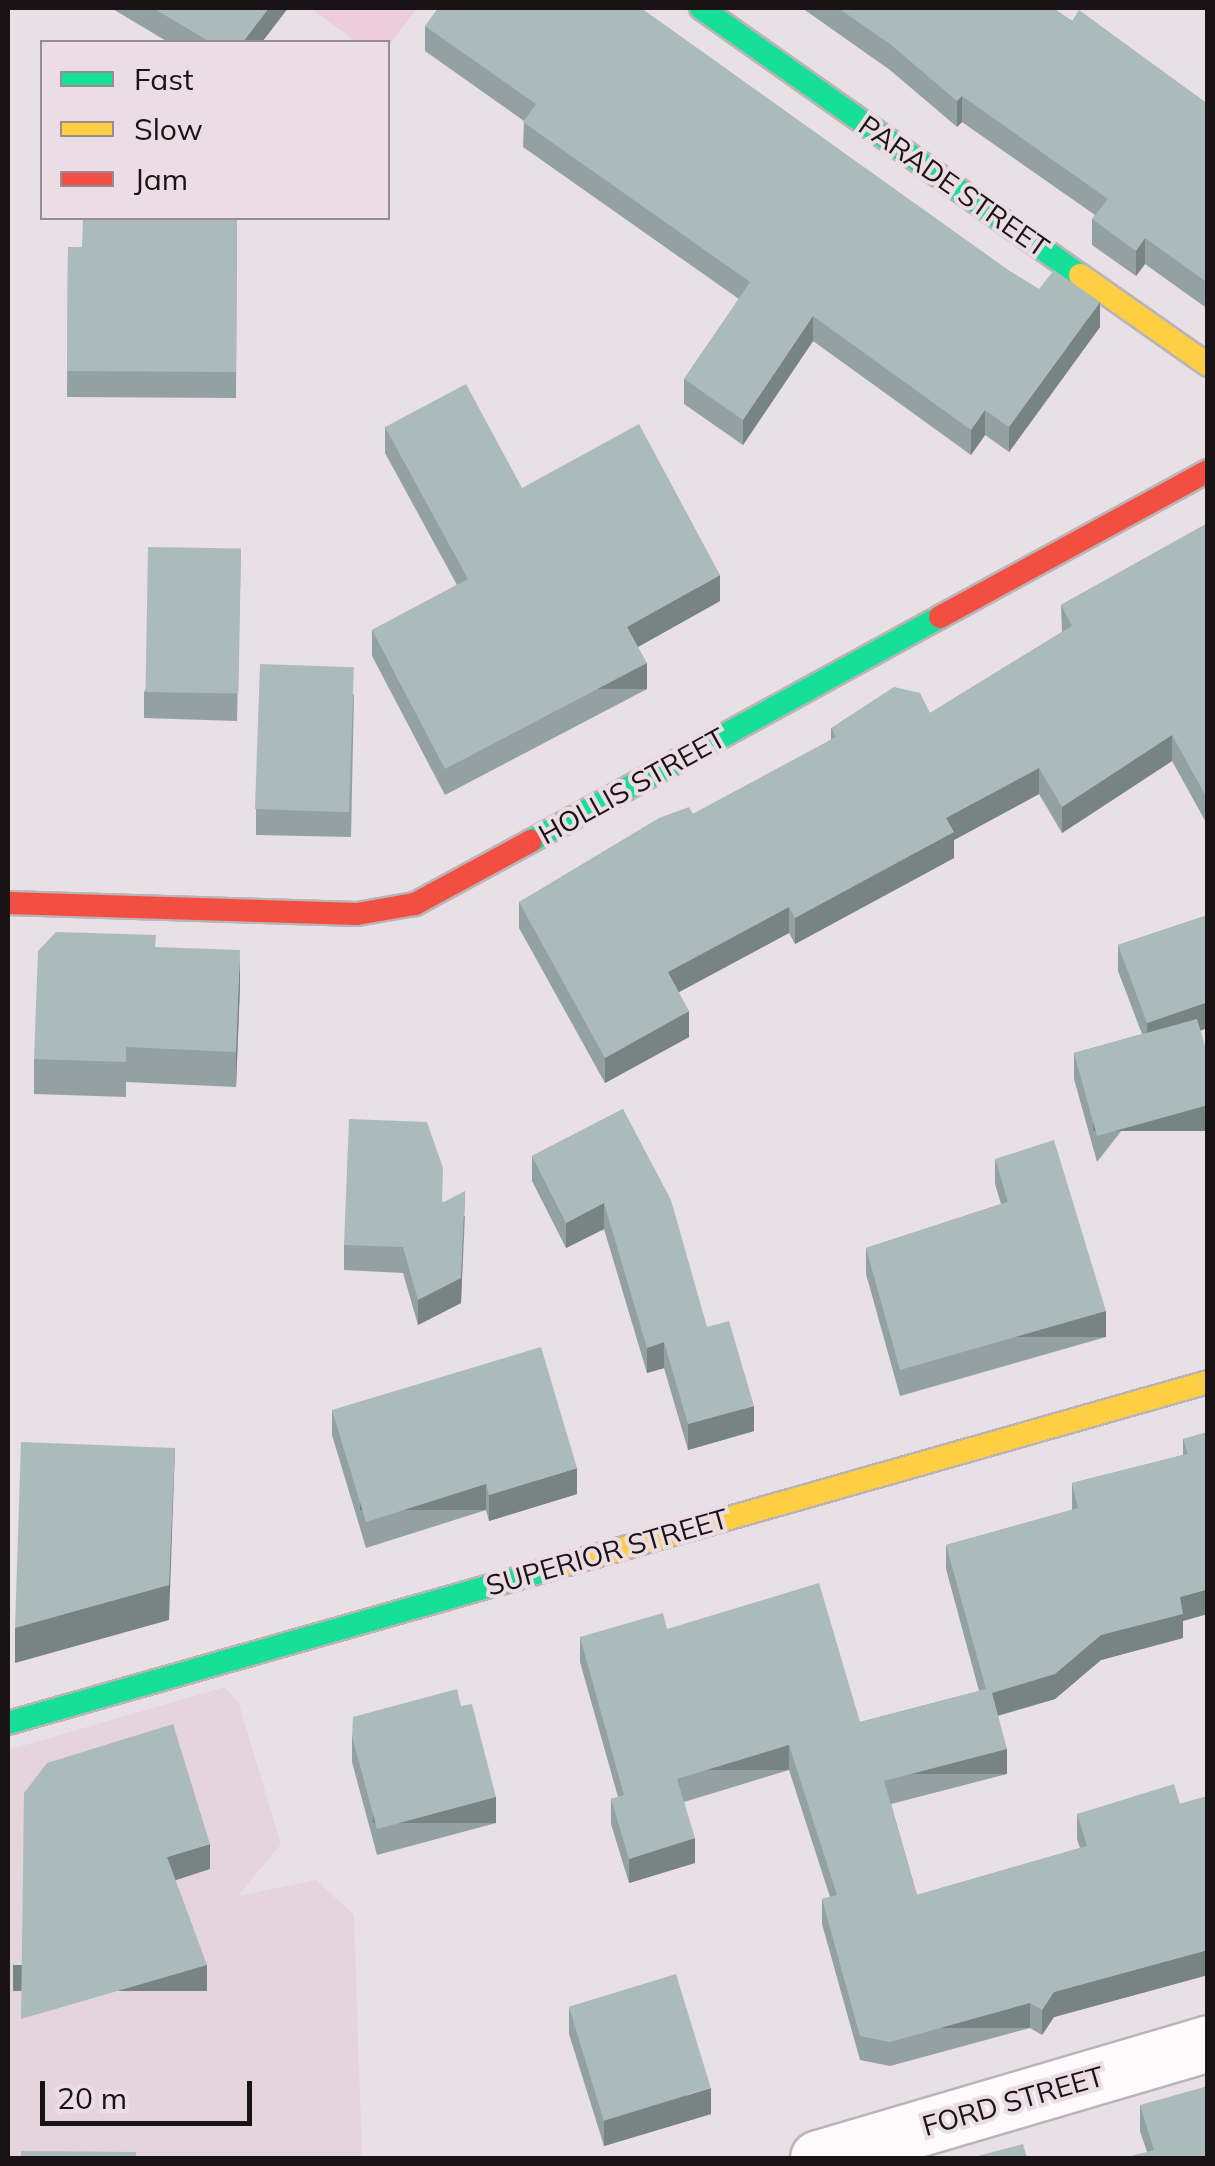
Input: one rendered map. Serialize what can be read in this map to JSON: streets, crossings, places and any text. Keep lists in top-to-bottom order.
{
  "streets": {
    "street": [
      "PARADE STREET",
      "HOLLIS STREET",
      "SUPERIOR STREET",
      "FORD STREET"
    ]
  },
  "legend": ["Fast", "Slow", "Jam"],
  "scale_bar": "20 m"
}
